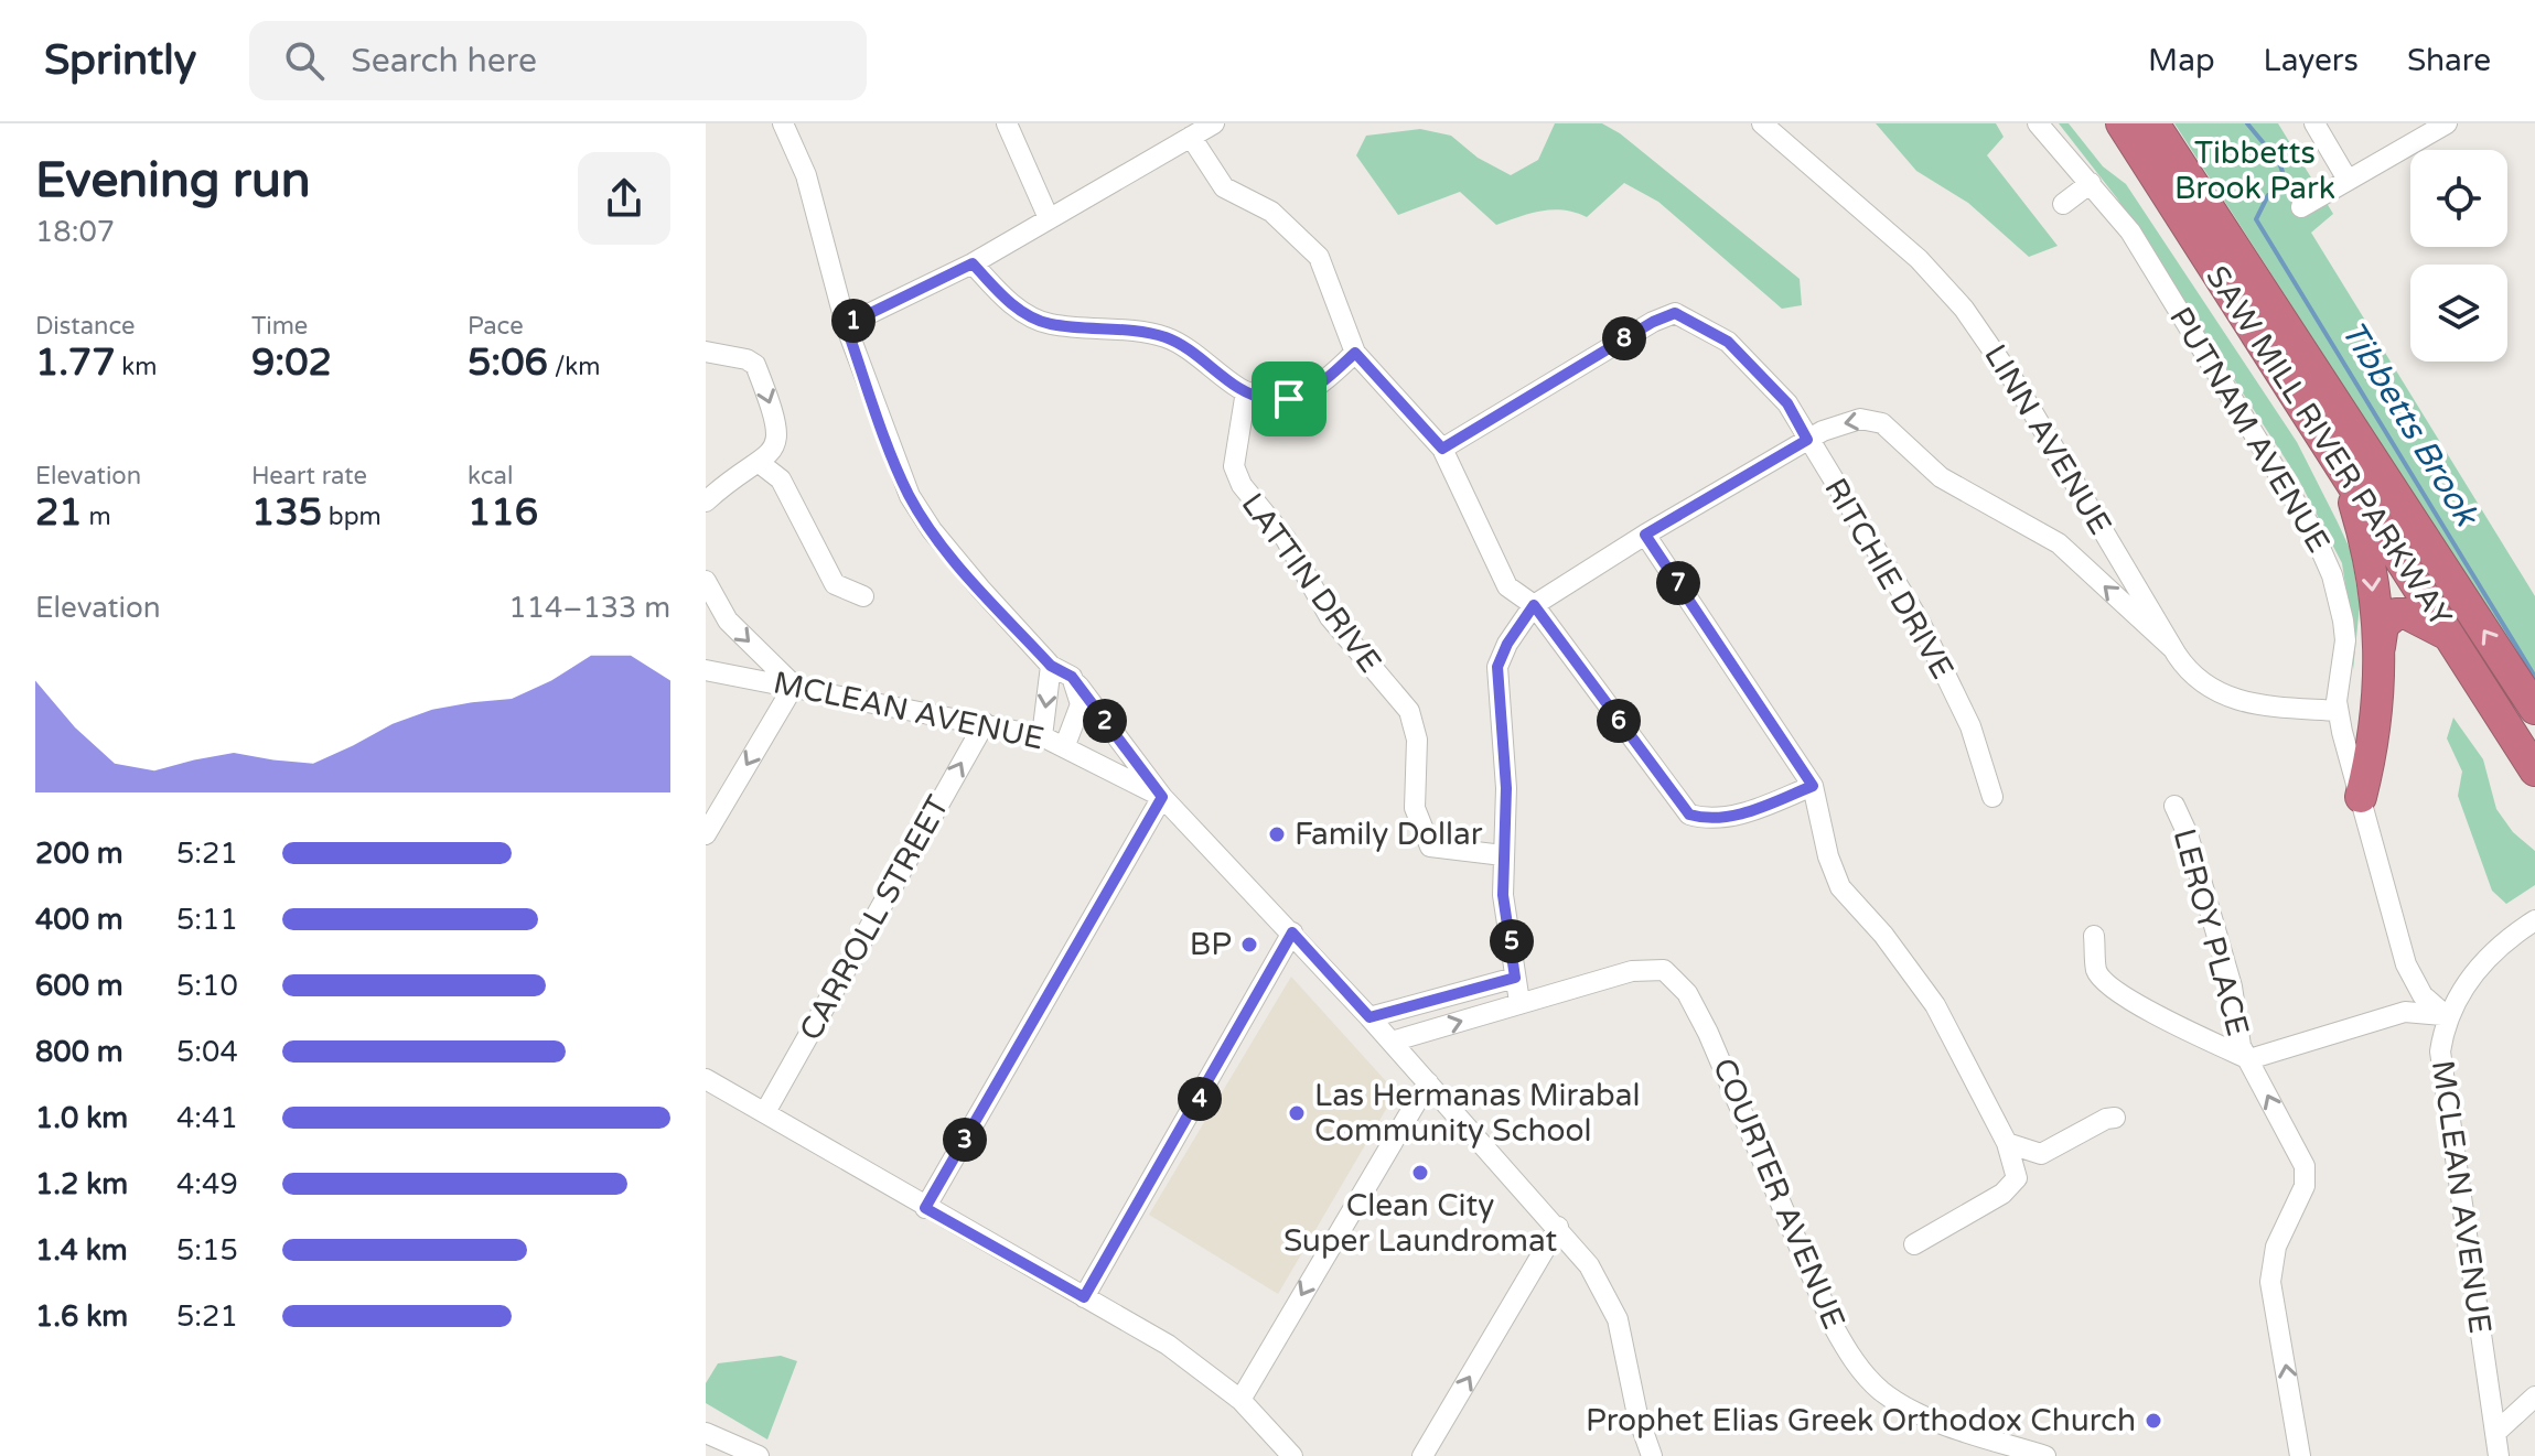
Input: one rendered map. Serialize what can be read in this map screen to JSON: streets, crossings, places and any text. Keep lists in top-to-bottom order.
{
  "streets": {
    "highway": ["SAW MILL RIVER PARKWAY"],
    "street": [
      "PUTNAM AVENUE",
      "LINN AVENUE",
      "RITCHIE DRIVE",
      "LATTIN DRIVE",
      "MCLEAN AVENUE",
      "CARROLL STREET",
      "LEROY PLACE",
      "COURTER AVENUE"
    ]
  },
  "crossings": [
    ["PUTNAM AVENUE", "LINN AVENUE"],
    ["PUTNAM AVENUE", "MCLEAN AVENUE"],
    ["MCLEAN AVENUE", "CARROLL STREET"]
  ],
  "one_way": ["CARROLL STREET", "LEROY PLACE"],
  "water": ["Tibbetts Brook"],
  "parks": ["Tibbetts Brook Park"],
  "places": [
    "Family Dollar",
    "BP",
    "Las Hermanas Mirabal Community School",
    "Clean City Super Laundromat",
    "Prophet Elias Greek Orthodox Church"
  ],
  "page": {
    "header": "Sprintly",
    "search": "Search here",
    "nav": ["Map", "Layers", "Share"],
    "heading": ["Evening run", "18:07"],
    "stats": [
      ["Distance", "1.77 km"],
      ["Time", "9:02"],
      ["Pace", "5:06 /km"],
      ["Elevation", "21 m"],
      ["Heart rate", "135 bpm"],
      ["kcal", "116"]
    ],
    "pins": [
      "1",
      "8",
      "7",
      "2",
      "6",
      "5",
      "4",
      "3"
    ],
    "chart": ["Elevation", "114–133 m"],
    "list": [
      {
        "name": "200 m",
        "note": "5:21"
      },
      {
        "name": "400 m",
        "note": "5:11"
      },
      {
        "name": "600 m",
        "note": "5:10"
      },
      {
        "name": "800 m",
        "note": "5:04"
      },
      {
        "name": "1.0 km",
        "note": "4:41"
      },
      {
        "name": "1.2 km",
        "note": "4:49"
      },
      {
        "name": "1.4 km",
        "note": "5:15"
      },
      {
        "name": "1.6 km",
        "note": "5:21"
      }
    ]
  }
}
